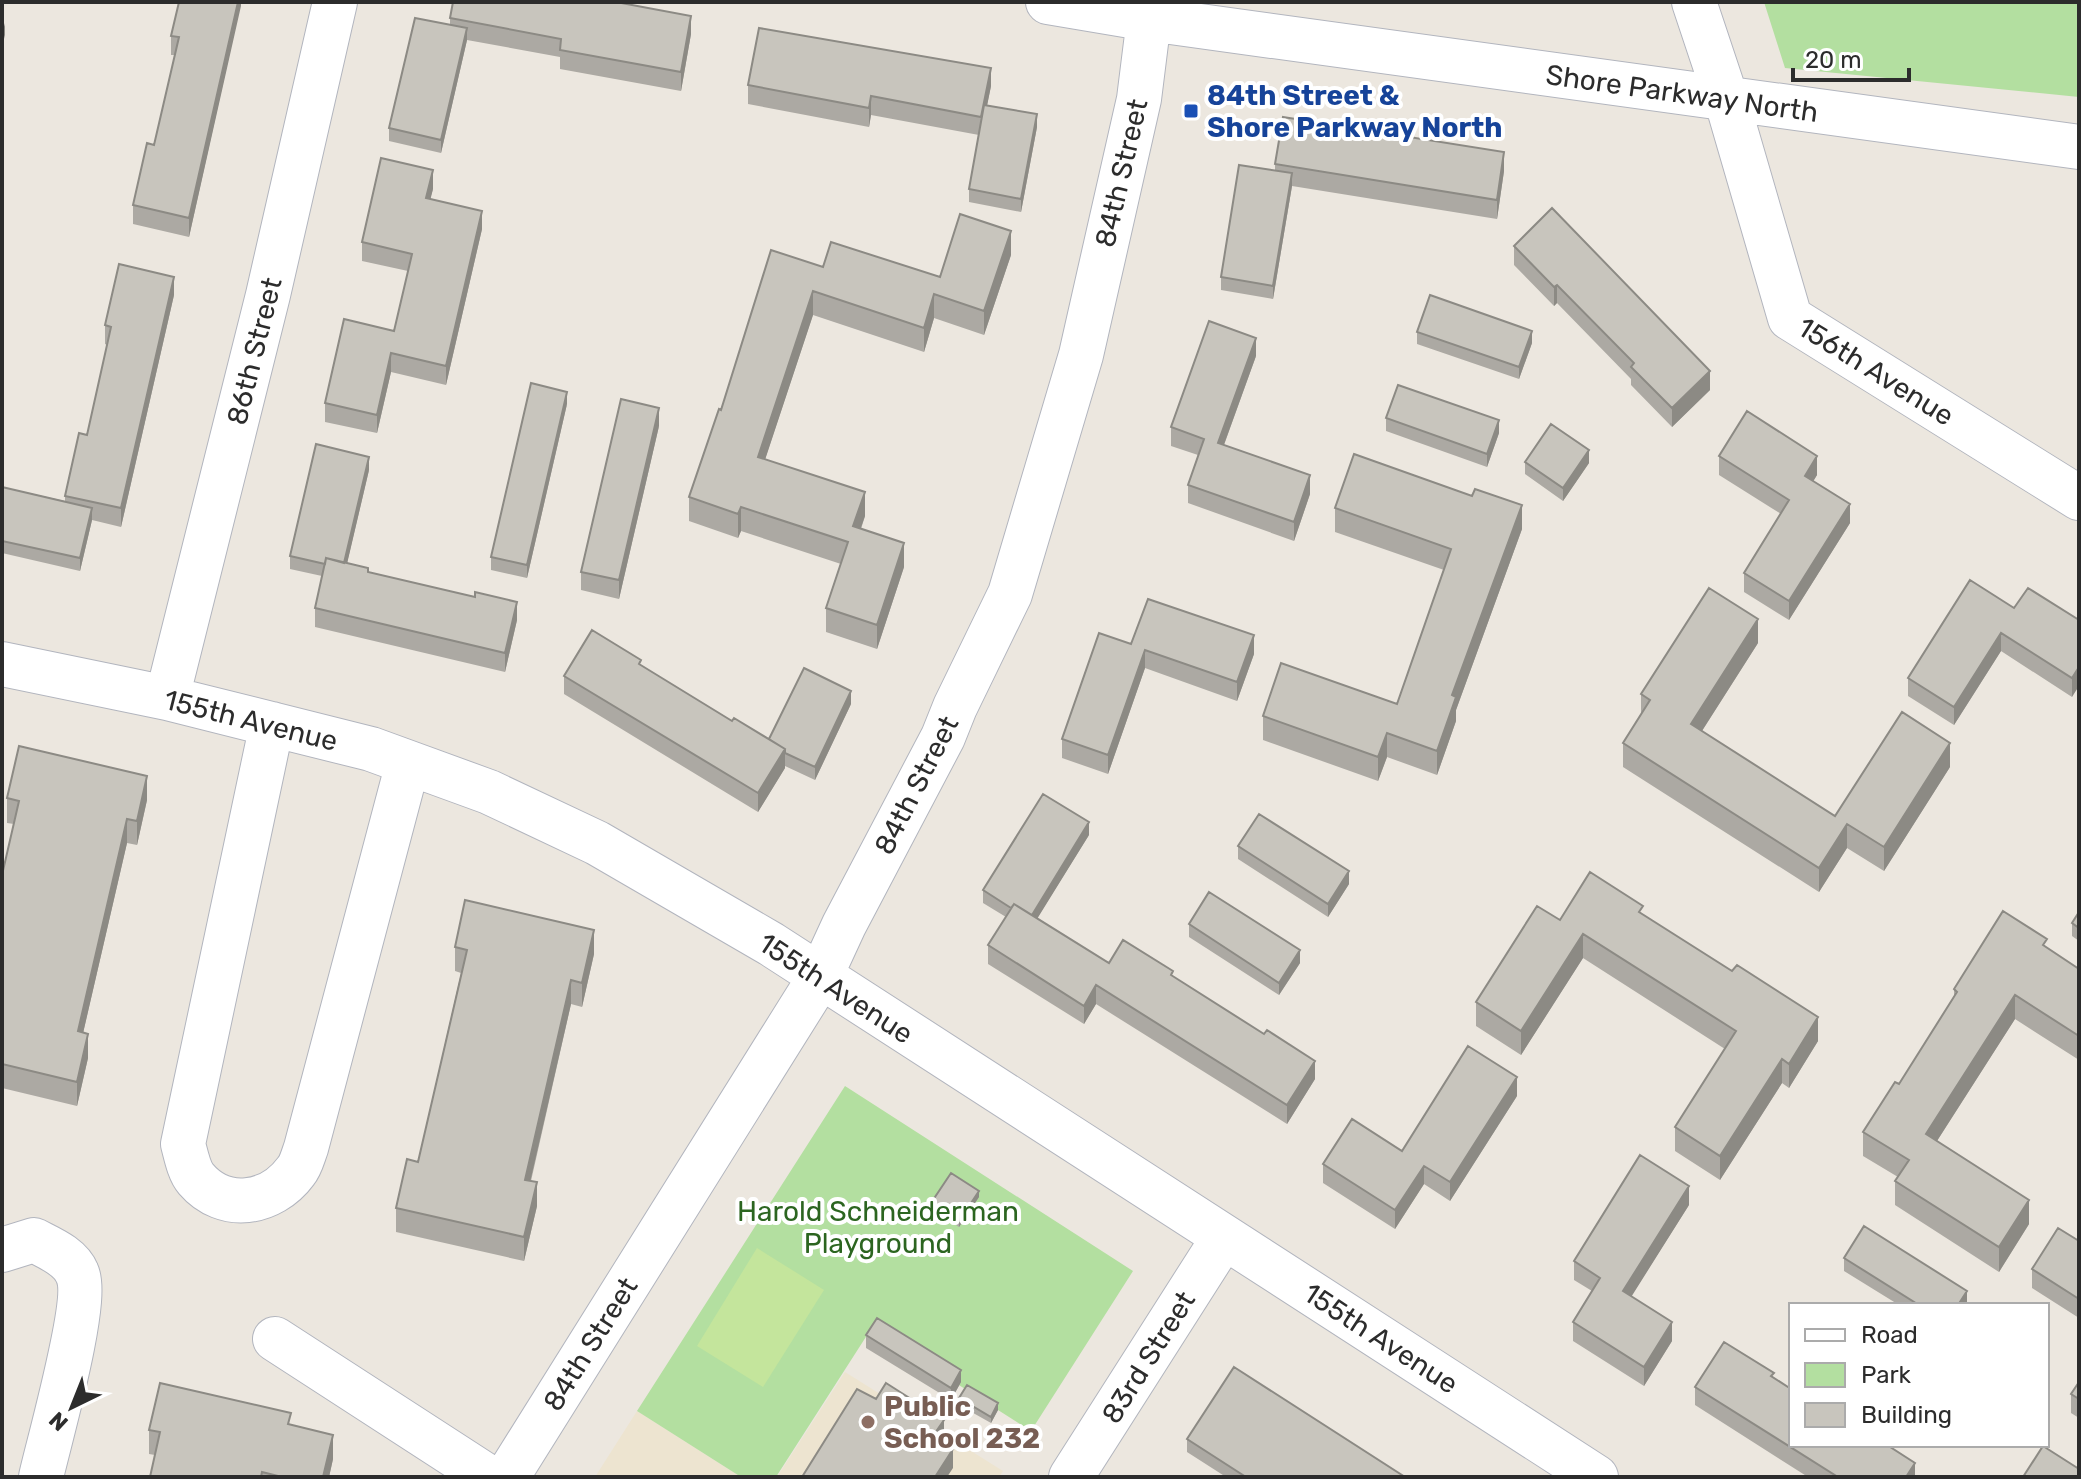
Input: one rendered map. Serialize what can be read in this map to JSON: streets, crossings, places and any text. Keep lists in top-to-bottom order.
{
  "streets": {
    "street": [
      "Shore Parkway North",
      "84th Street",
      "86th Street",
      "156th Avenue",
      "155th Avenue",
      "83rd Street"
    ]
  },
  "crossings": [
    ["Shore Parkway North", "84th Street"],
    ["Shore Parkway North", "156th Avenue"],
    ["84th Street", "155th Avenue"],
    ["86th Street", "155th Avenue"],
    ["155th Avenue", "83rd Street"]
  ],
  "parks": ["Harold Schneiderman Playground"],
  "places": {
    "transit": ["84th Street & Shore Parkway North"],
    "other": ["Public School 232"]
  },
  "legend": ["Road", "Park", "Building"],
  "scale_bar": "20 m",
  "north": "bottom left"
}
